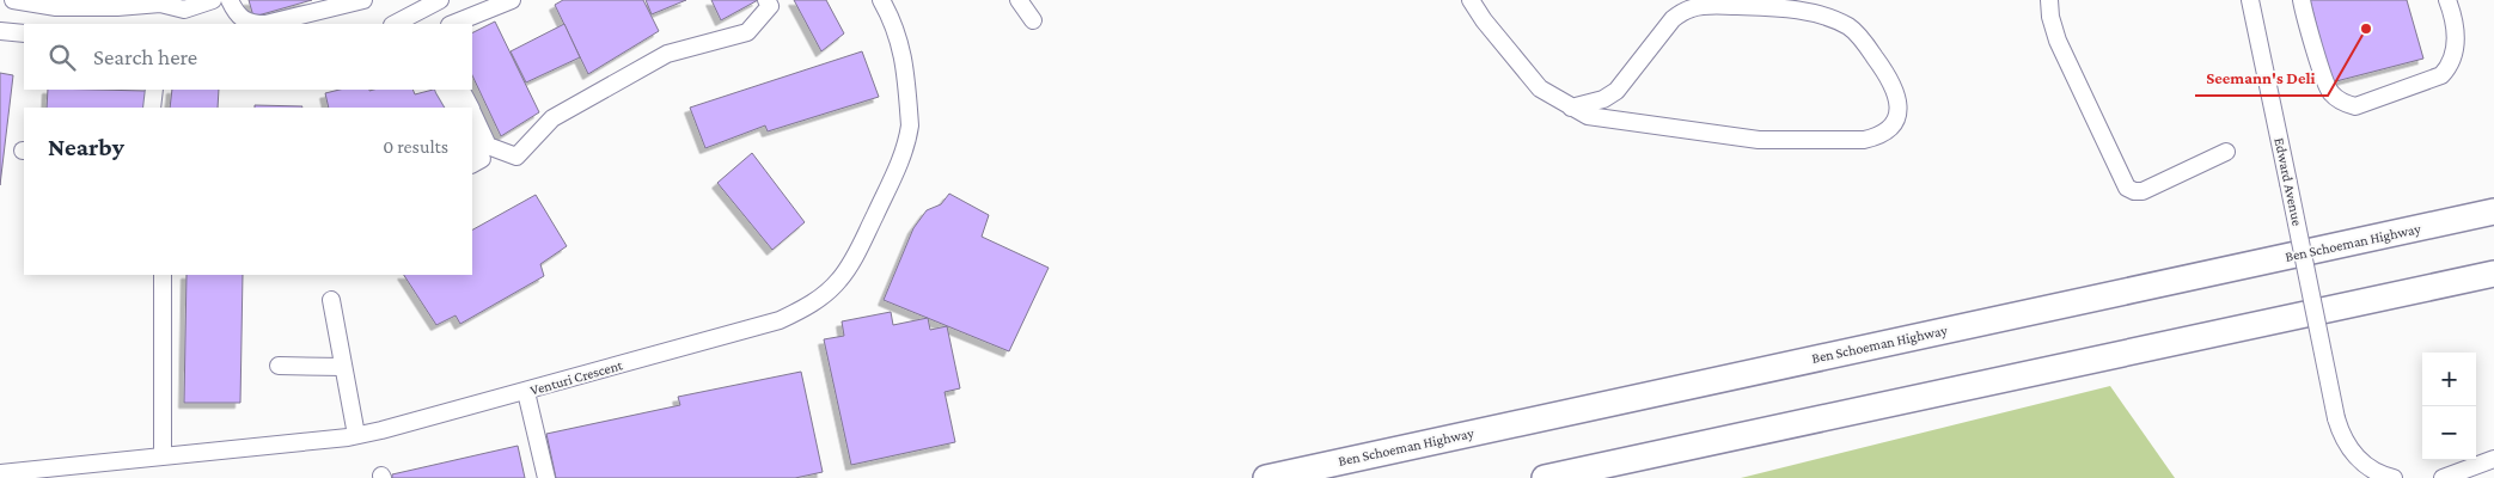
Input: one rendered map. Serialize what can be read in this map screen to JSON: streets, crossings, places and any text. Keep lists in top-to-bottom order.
{
  "streets": {
    "highway": ["Ben Schoeman Highway"],
    "street": ["Edward Avenue", "Venturi Crescent"]
  },
  "places": ["Seemann's Deli"],
  "page": {
    "search": "Search here",
    "heading": ["Nearby", "0 results"],
    "map_buttons": ["+", "−"]
  }
}
